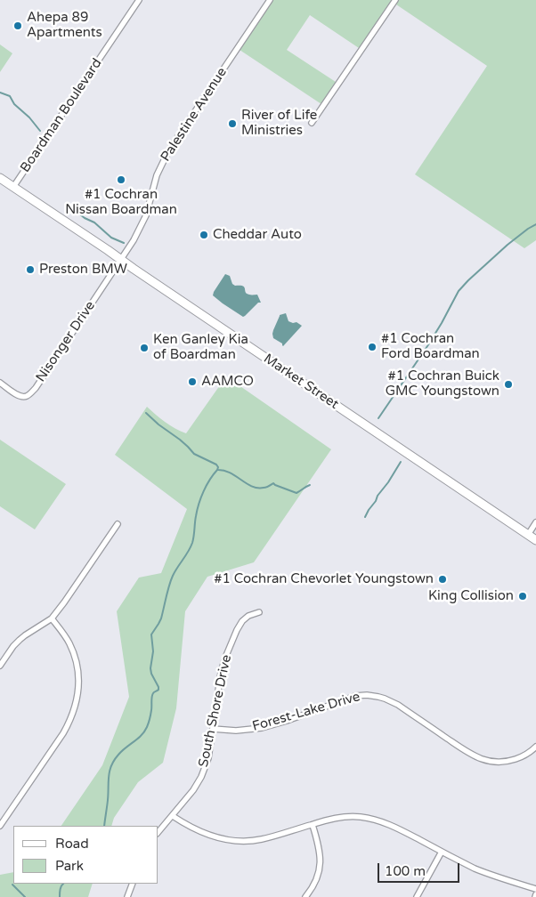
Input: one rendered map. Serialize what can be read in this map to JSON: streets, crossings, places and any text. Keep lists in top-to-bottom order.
{
  "streets": {
    "main road": ["Market Street"],
    "street": [
      "Palestine Avenue",
      "Boardman Boulevard",
      "Nisonger Drive",
      "South Shore Drive",
      "Forest-Lake Drive"
    ]
  },
  "crossings": [
    ["Palestine Avenue", "Nisonger Drive"],
    ["Palestine Avenue", "Market Street"],
    ["Boardman Boulevard", "Market Street"],
    ["Nisonger Drive", "Market Street"],
    ["South Shore Drive", "Forest-Lake Drive"]
  ],
  "places": [
    "Ahepa 89 Apartments",
    "River of Life Ministries",
    "#1 Cochran Nissan Boardman",
    "Cheddar Auto",
    "Preston BMW",
    "#1 Cochran Ford Boardman",
    "Ken Ganley Kia of Boardman",
    "AAMCO",
    "#1 Cochran Buick GMC Youngstown",
    "#1 Cochran Chevorlet Youngstown",
    "King Collision"
  ],
  "legend": ["Road", "Park"],
  "scale_bar": "100 m"
}
